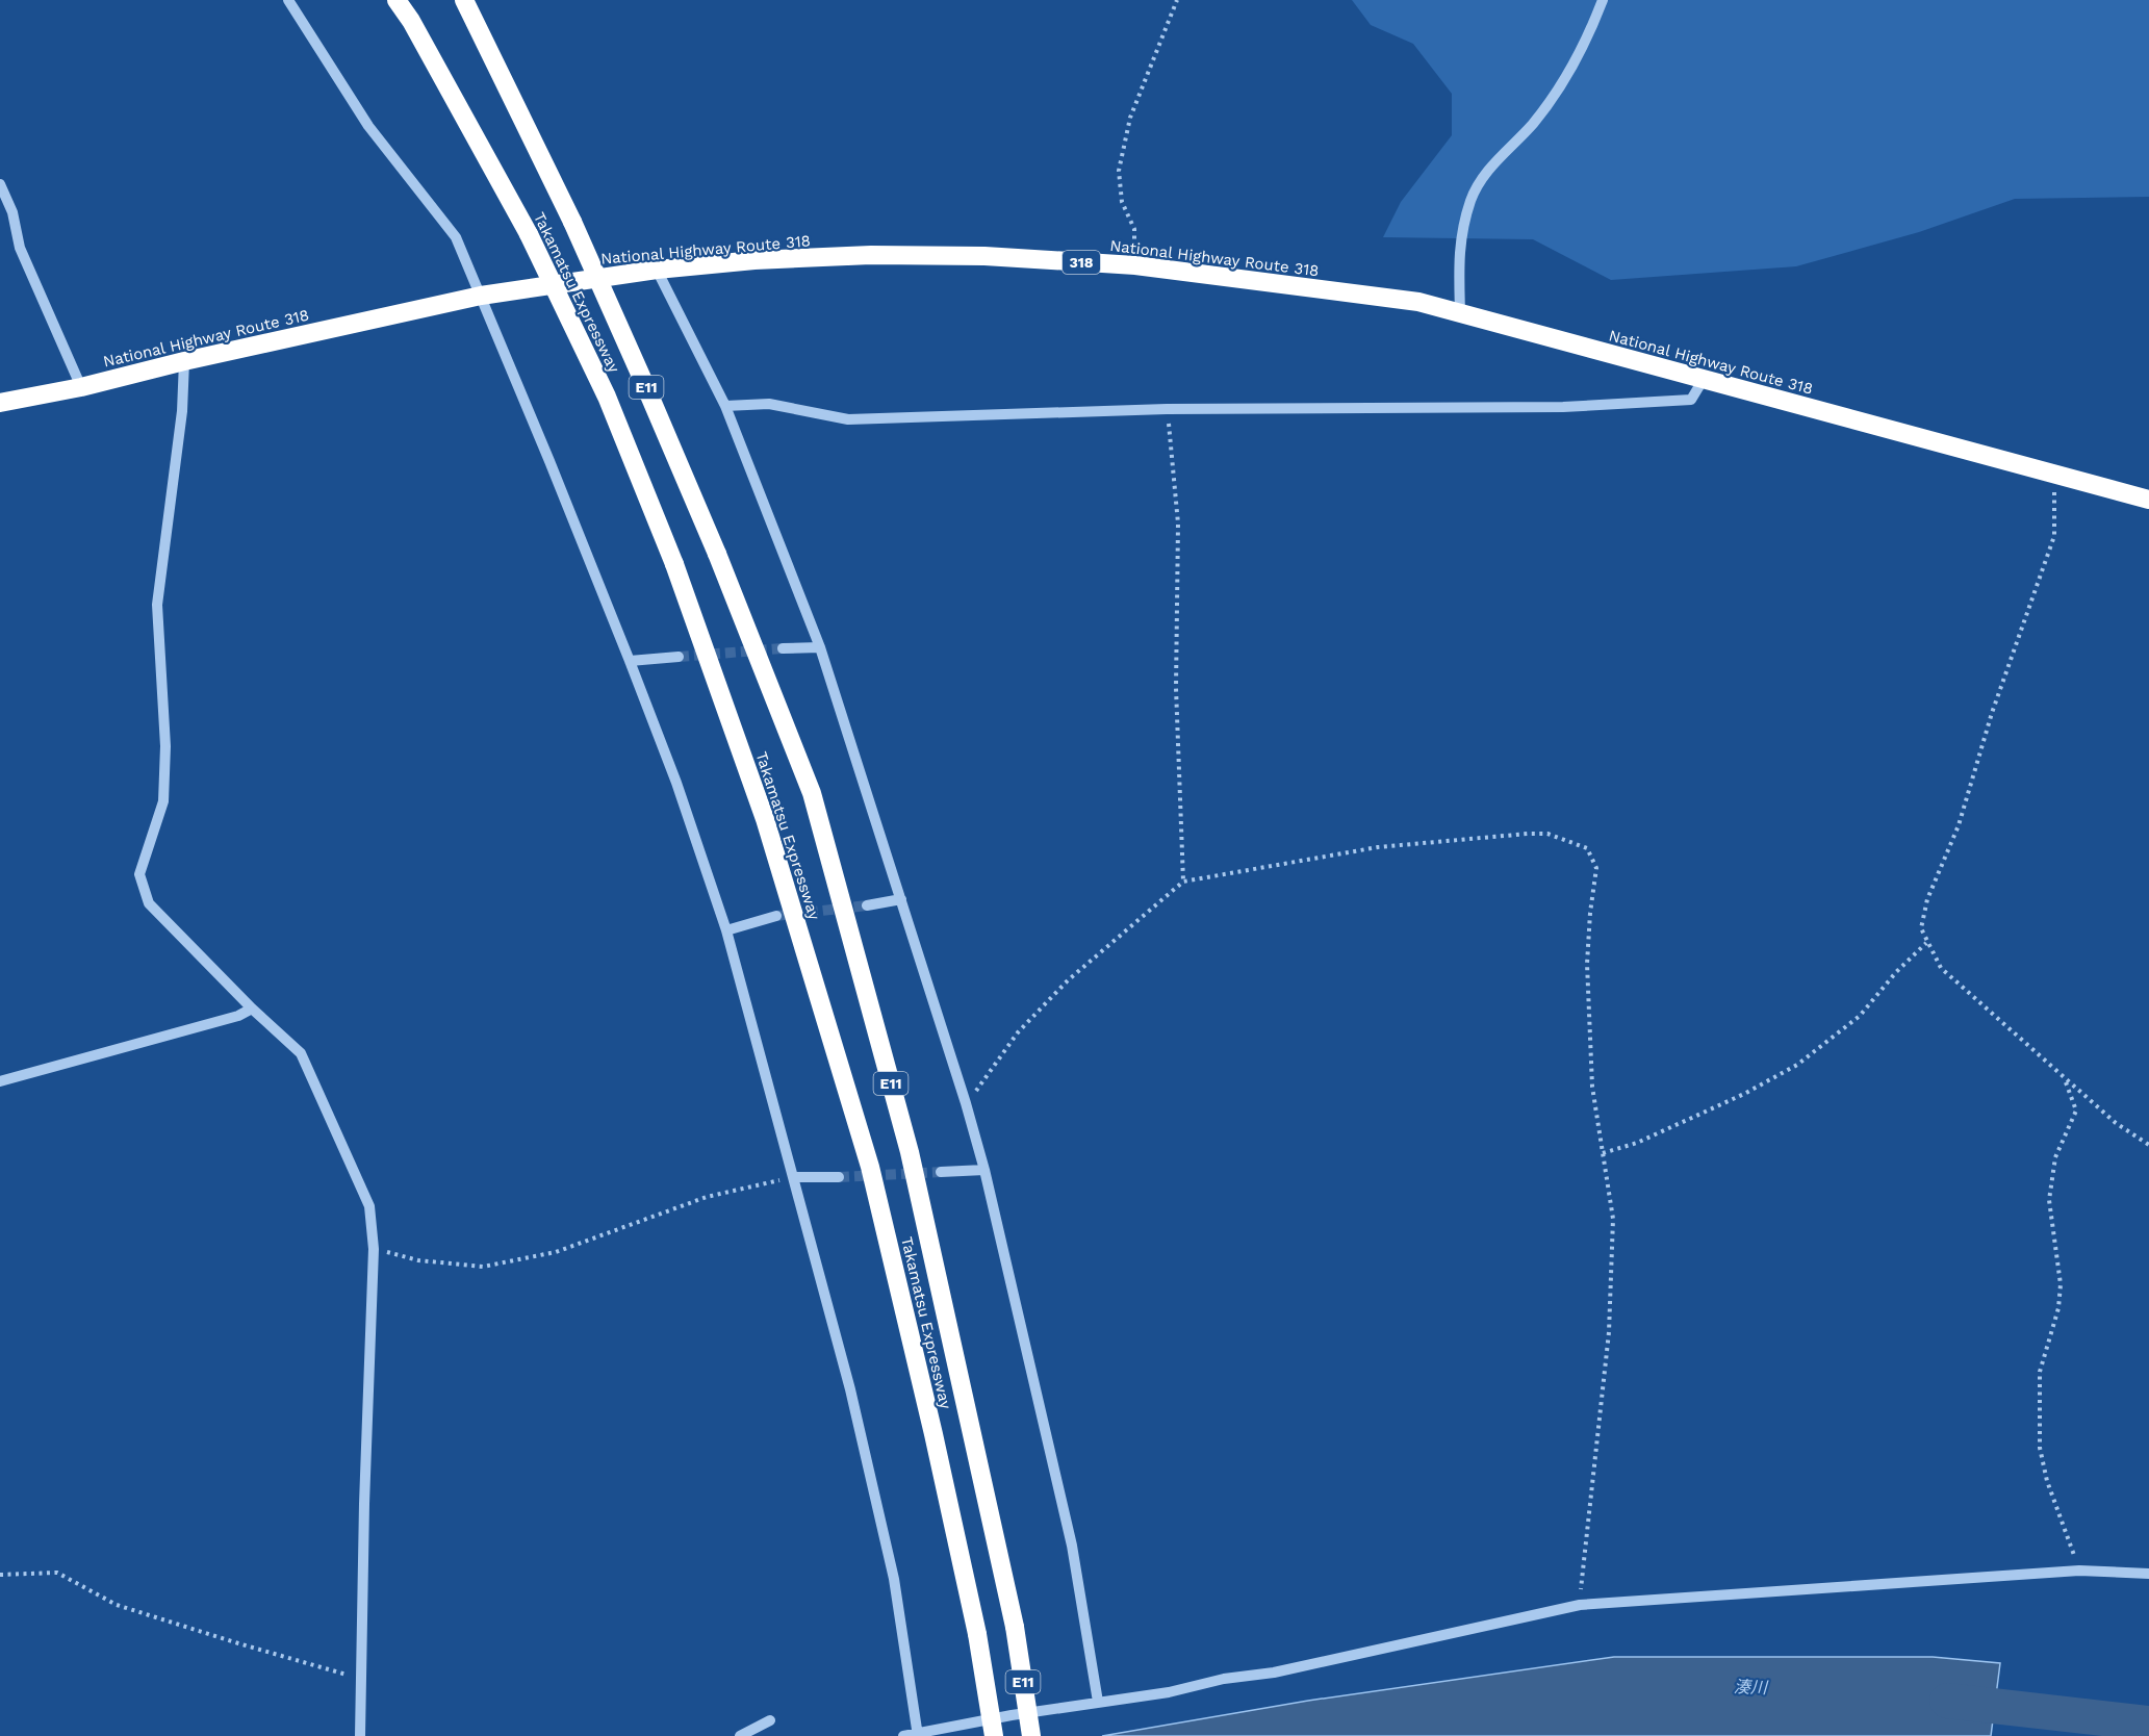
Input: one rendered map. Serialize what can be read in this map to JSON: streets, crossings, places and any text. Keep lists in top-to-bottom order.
{
  "streets": {
    "highway": [
      "National Highway Route 318",
      "318",
      "Takamatsu Expressway",
      "E11"
    ]
  },
  "water": ["湊川"]
}
